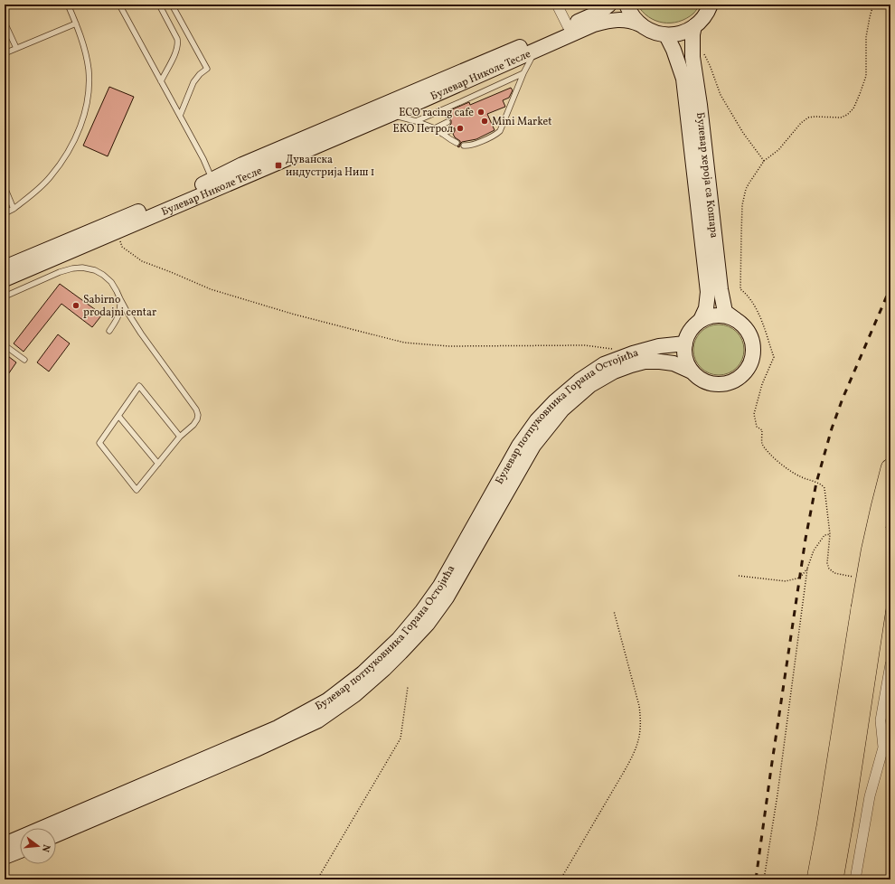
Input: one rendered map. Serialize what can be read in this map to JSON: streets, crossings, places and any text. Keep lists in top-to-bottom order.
{
  "streets": {
    "main road": ["Булевар Николе Тесле", "Булевар хероја са Кошара", "Булевар потпуковника Горана Остојића"]
  },
  "crossings": [
    ["Булевар хероја са Кошара", "Булевар потпуковника Горана Остојића"]
  ],
  "places": {
    "other": [
      "ECO racing cafe",
      "Mini Market",
      "ЕКО Петрол",
      "Sabirno prodajni centar"
    ],
    "transit": ["Дуванска индустрија Ниш 1"]
  },
  "north": "right"
}
